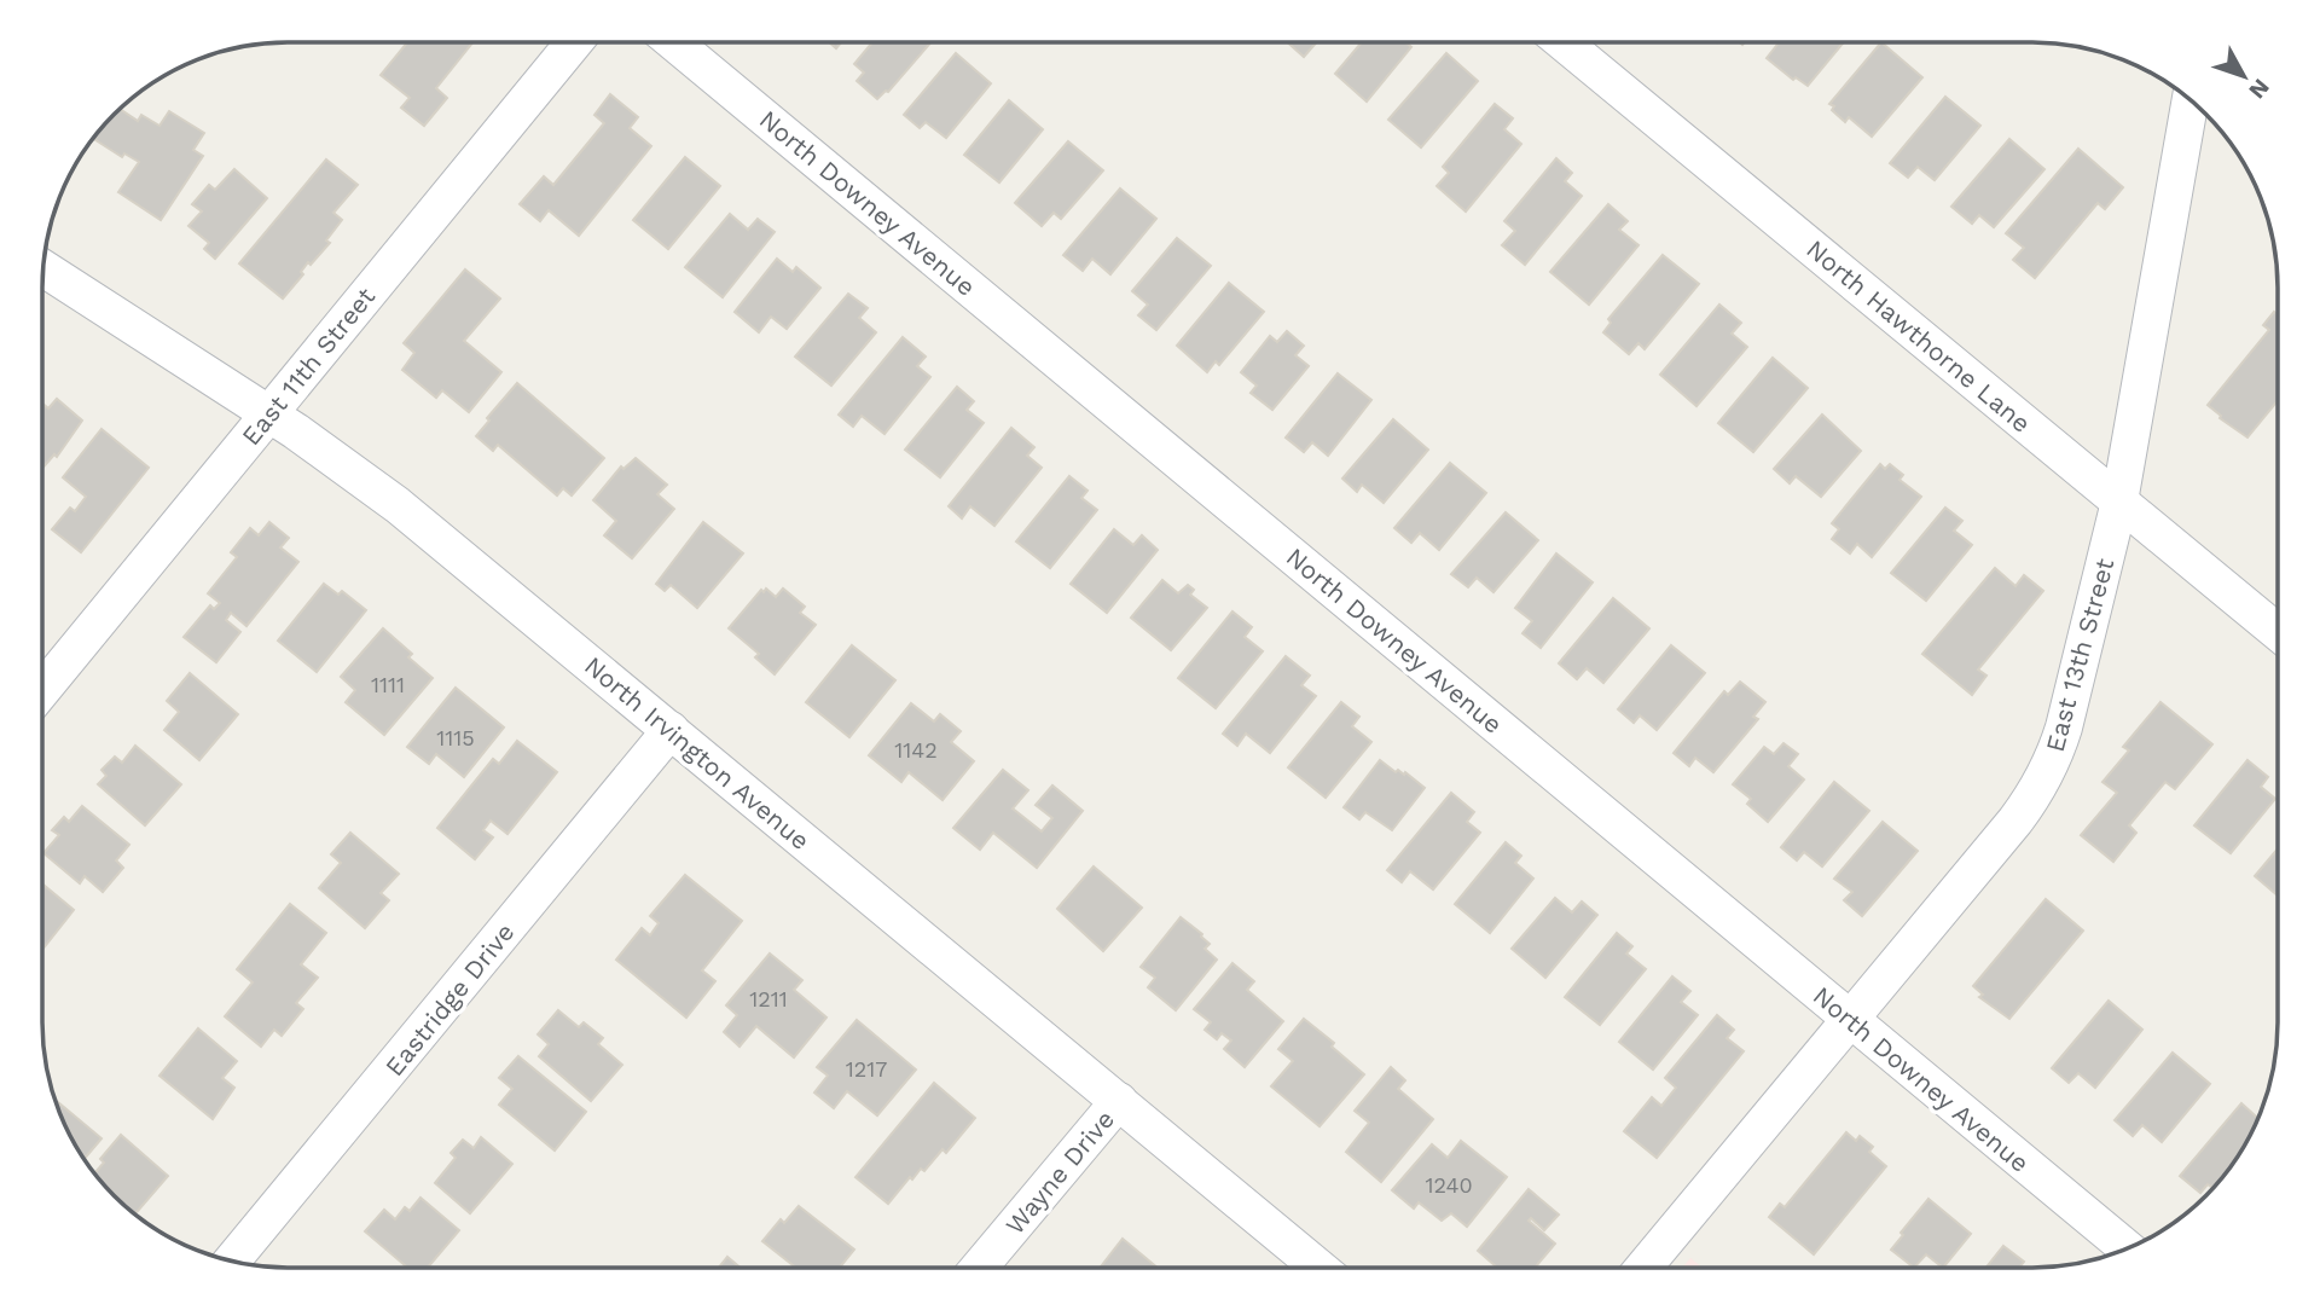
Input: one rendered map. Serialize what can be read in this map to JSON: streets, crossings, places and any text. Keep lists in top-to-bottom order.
{
  "streets": {
    "street": [
      "North Downey Avenue",
      "North Hawthorne Lane",
      "East 11th Street",
      "East 13th Street",
      "North Irvington Avenue",
      "Eastridge Drive",
      "Wayne Drive"
    ]
  },
  "crossings": [
    ["North Downey Avenue", "East 13th Street"],
    ["North Hawthorne Lane", "East 13th Street"],
    ["East 11th Street", "North Irvington Avenue"],
    ["North Irvington Avenue", "Eastridge Drive"],
    ["North Irvington Avenue", "Wayne Drive"]
  ],
  "house_numbers": [
    "1111",
    "1115",
    "1142",
    "1211",
    "1217",
    "1240"
  ],
  "north": "bottom right"
}
